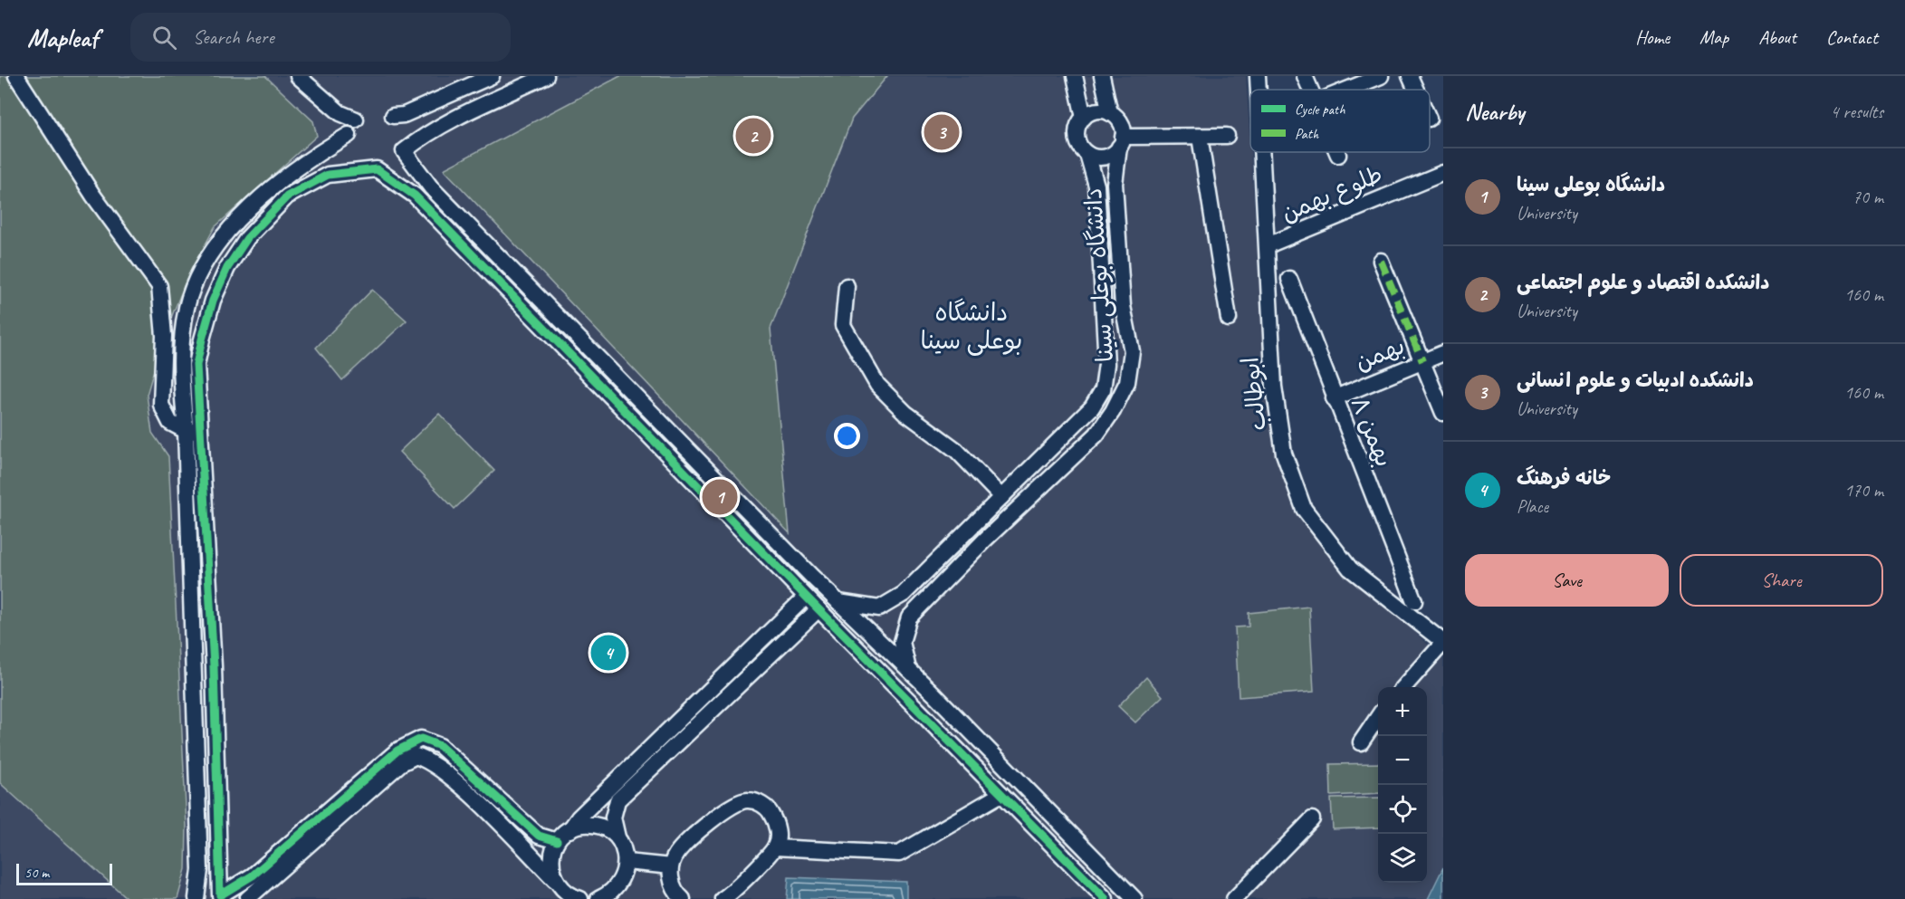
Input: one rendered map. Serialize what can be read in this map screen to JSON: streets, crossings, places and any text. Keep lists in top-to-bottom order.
{
  "streets": {
    "street": [
      "طلوع بهمن",
      "دانشگاه بوعلی سینا",
      "بهمن",
      "ابوطالب",
      "بهمن ۸"
    ]
  },
  "crossings": [
    ["طلوع بهمن", "ابوطالب"],
    ["بهمن", "بهمن ۸"]
  ],
  "districts": ["دانشگاه بوعلی سینا"],
  "legend": ["Cycle path", "Path"],
  "scale_bar": "50 m",
  "page": {
    "header": "Mapleaf",
    "search": "Search here",
    "nav": [
      "Home",
      "Map",
      "About",
      "Contact"
    ],
    "heading": ["Nearby", "4 results"],
    "pins": [
      "3",
      "2",
      "1",
      "4"
    ],
    "list": [
      {
        "mark": "1",
        "name": "دانشگاه بوعلی سینا",
        "note": "University",
        "value": "70 m"
      },
      {
        "mark": "2",
        "name": "دانشکده اقتصاد و علوم اجتماعی",
        "note": "University",
        "value": "160 m"
      },
      {
        "mark": "3",
        "name": "دانشکده ادبیات و علوم انسانی",
        "note": "University",
        "value": "160 m"
      },
      {
        "mark": "4",
        "name": "خانه فرهنگ",
        "note": "Place",
        "value": "170 m"
      }
    ],
    "buttons": ["Save", "Share"],
    "map_buttons": ["+", "−"],
    "scale": "50 m"
  }
}
